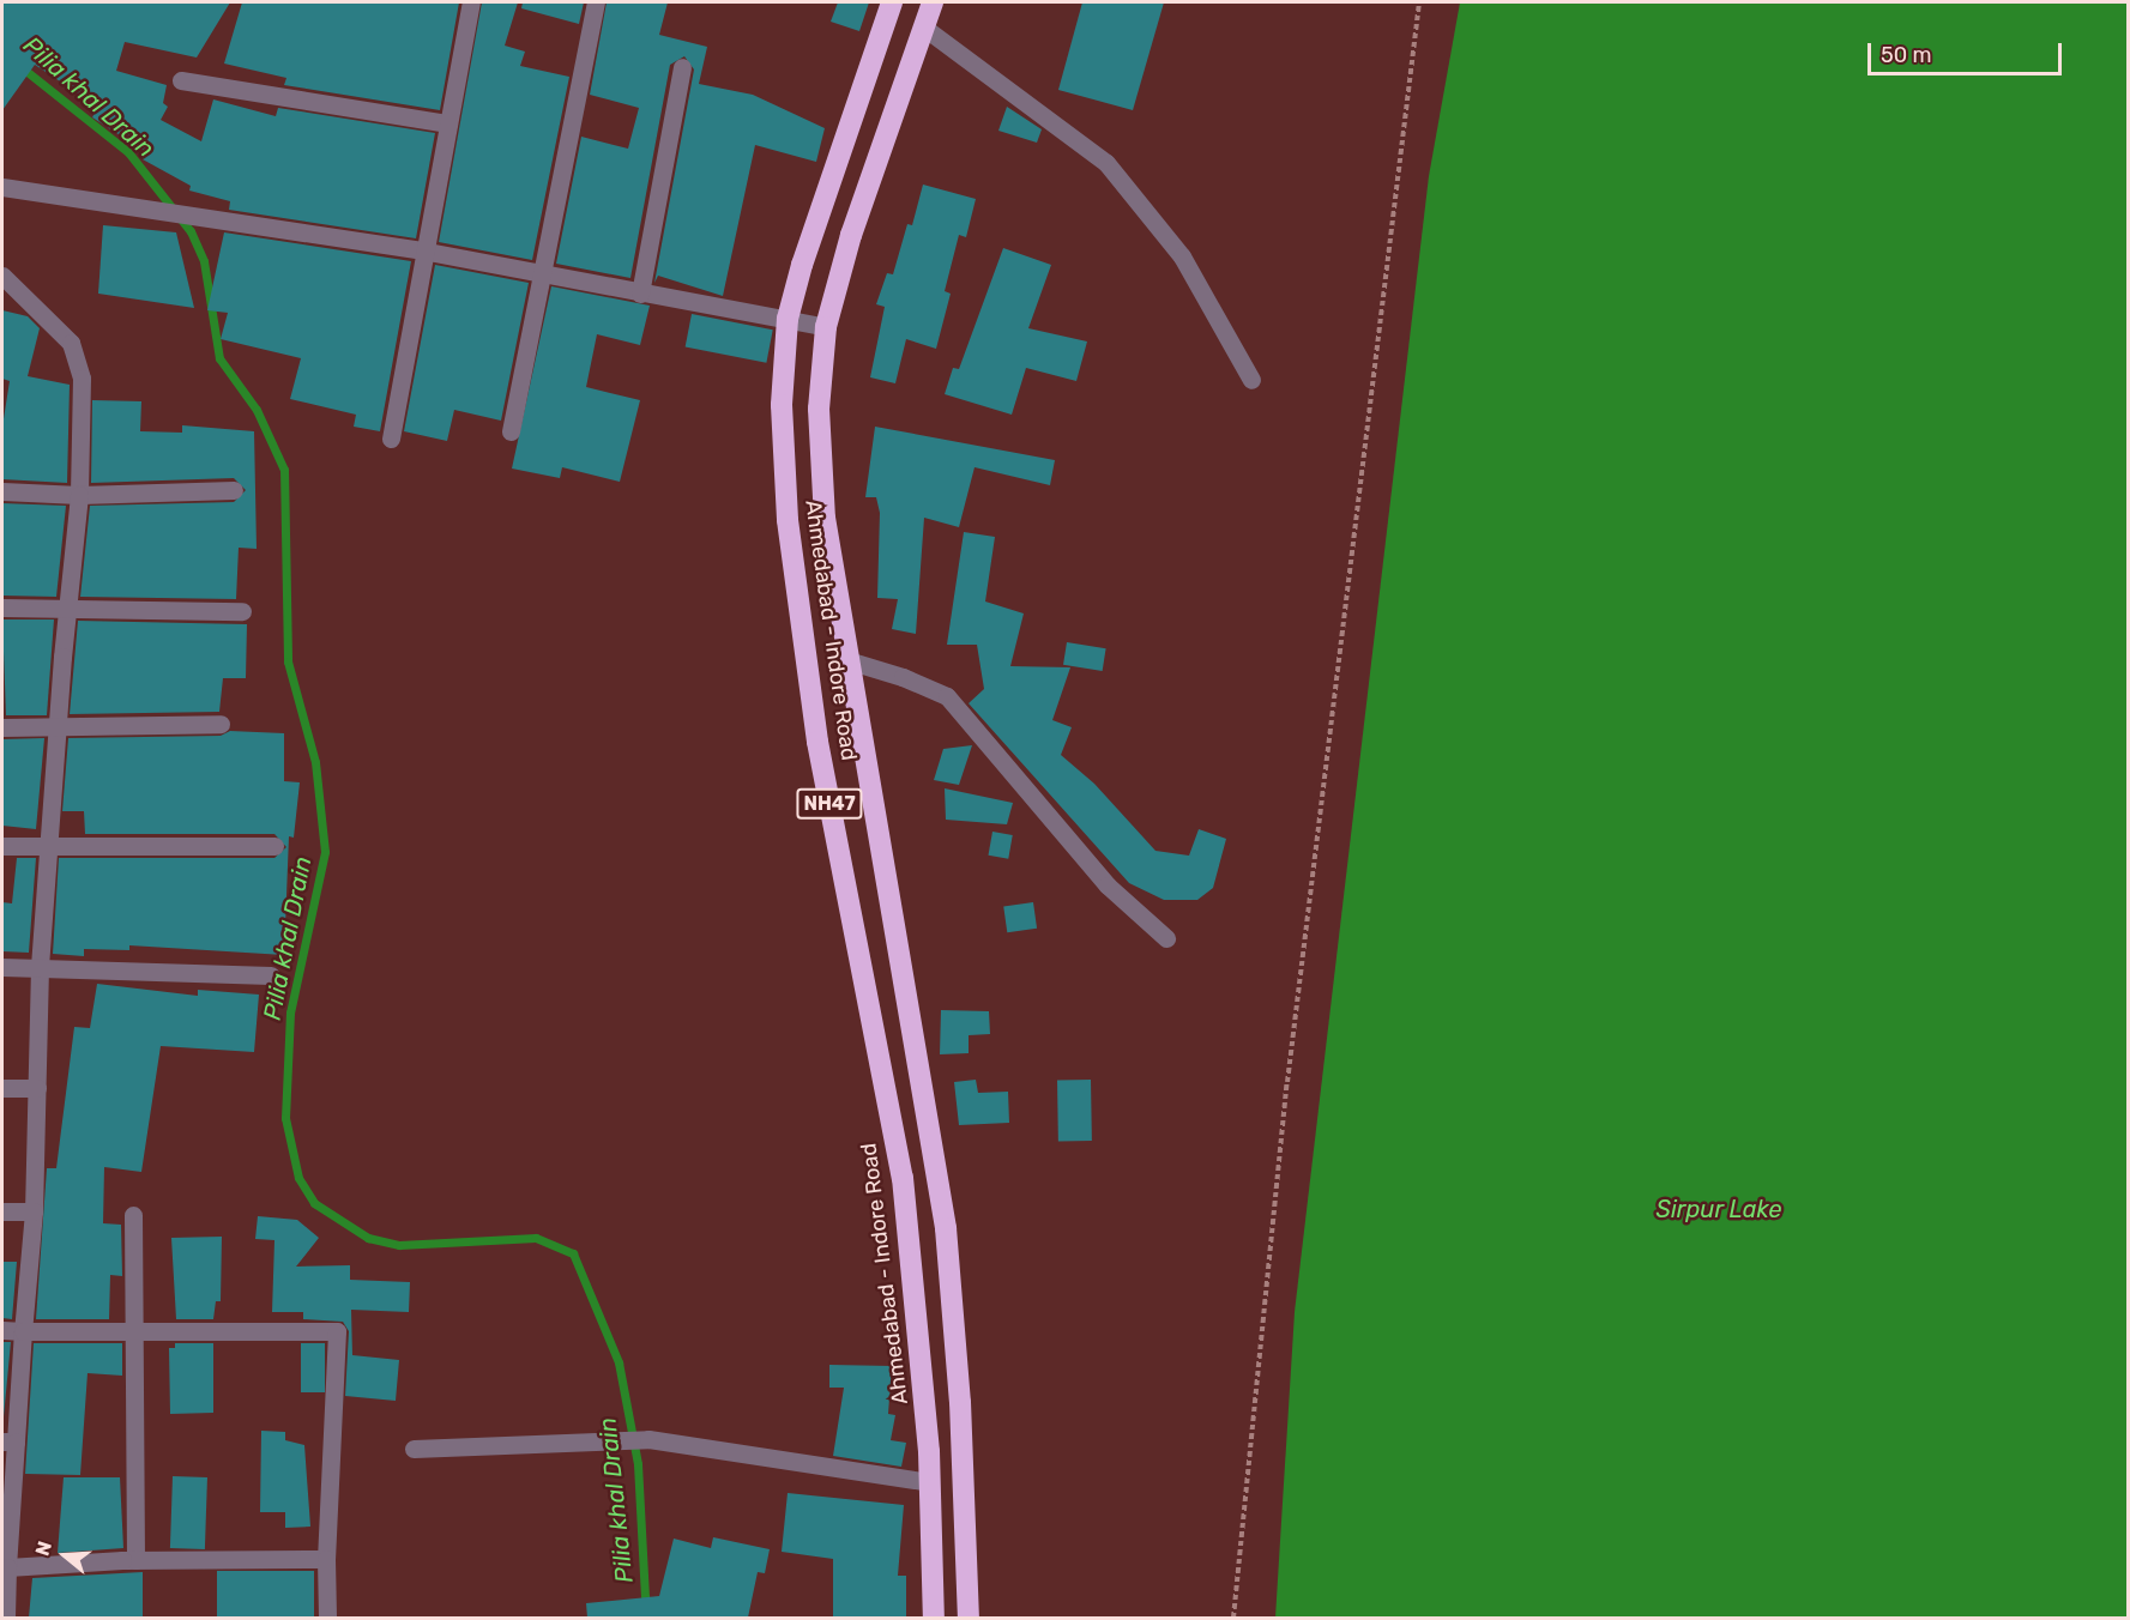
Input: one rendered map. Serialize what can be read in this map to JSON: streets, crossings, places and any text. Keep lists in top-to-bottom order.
{
  "streets": {
    "highway": ["Ahmedabad - Indore Road", "NH47"]
  },
  "water": ["Pilia khal Drain", "Sirpur Lake"],
  "scale_bar": "50 m",
  "north": "left"
}
